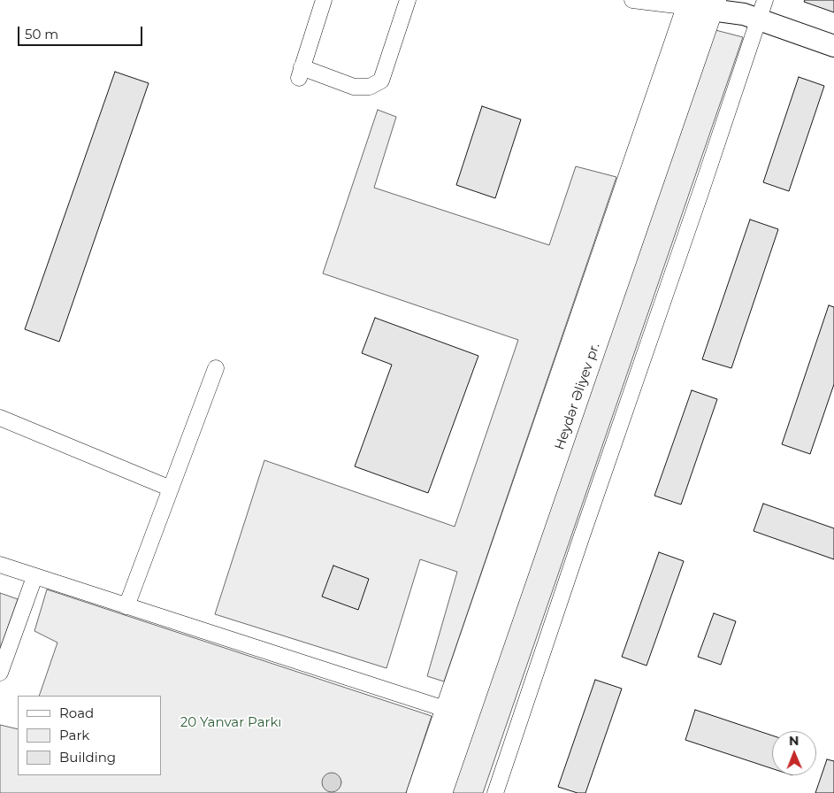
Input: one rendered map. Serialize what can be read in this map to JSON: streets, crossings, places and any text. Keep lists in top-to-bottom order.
{
  "streets": {
    "main road": ["Heydər Əliyev pr."]
  },
  "parks": ["20 Yanvar Parkı"],
  "legend": ["Road", "Park", "Building"],
  "scale_bar": "50 m",
  "north": "top"
}
